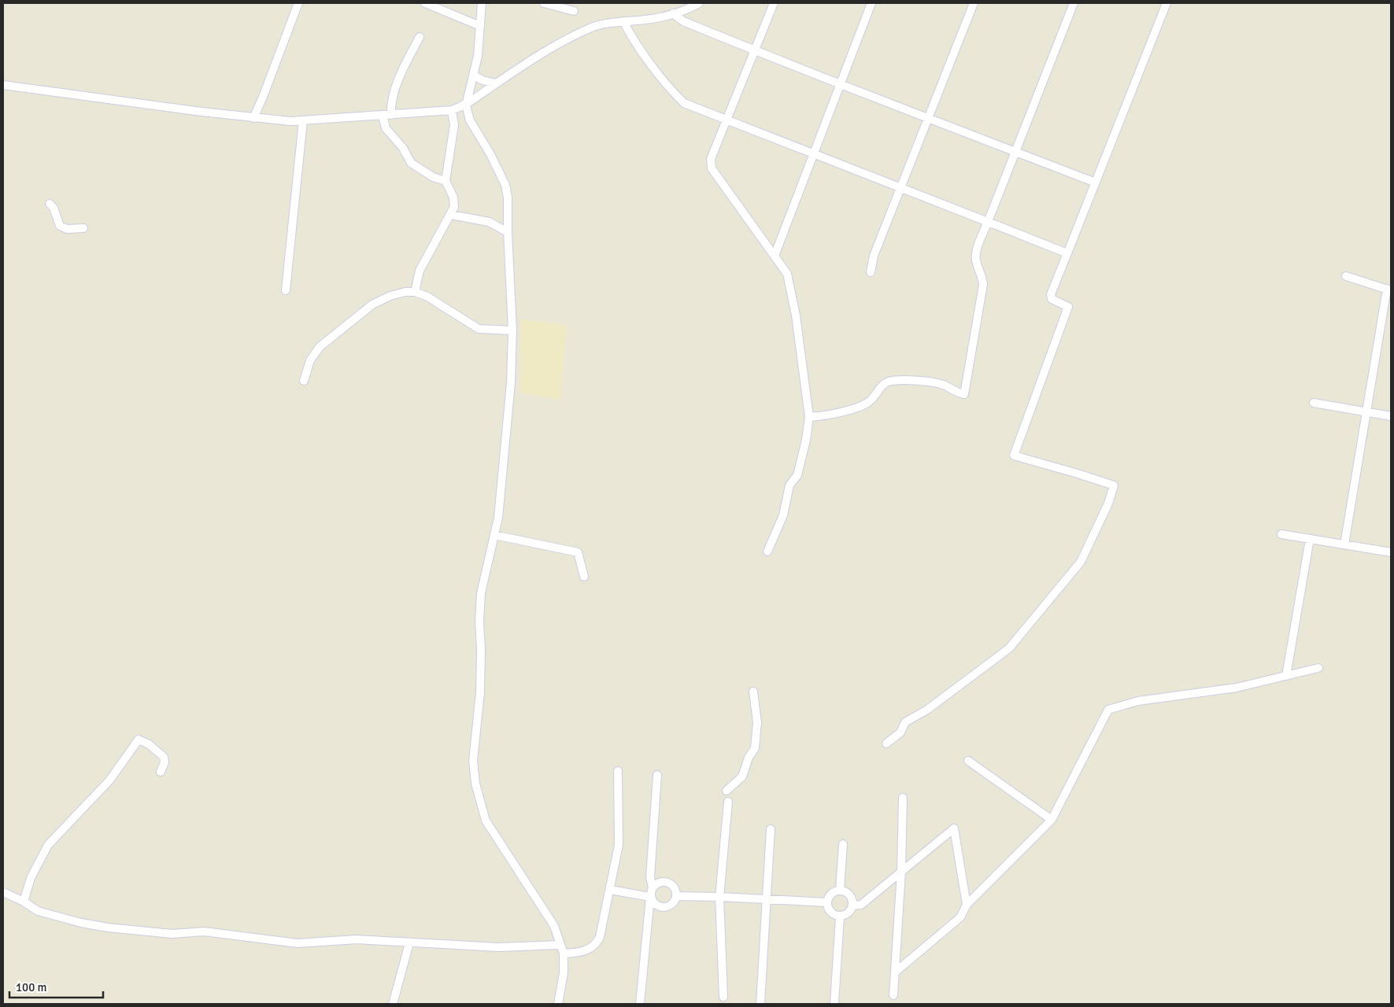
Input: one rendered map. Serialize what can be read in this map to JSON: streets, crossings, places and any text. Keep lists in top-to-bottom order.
{
  "scale_bar": "100 m"
}
